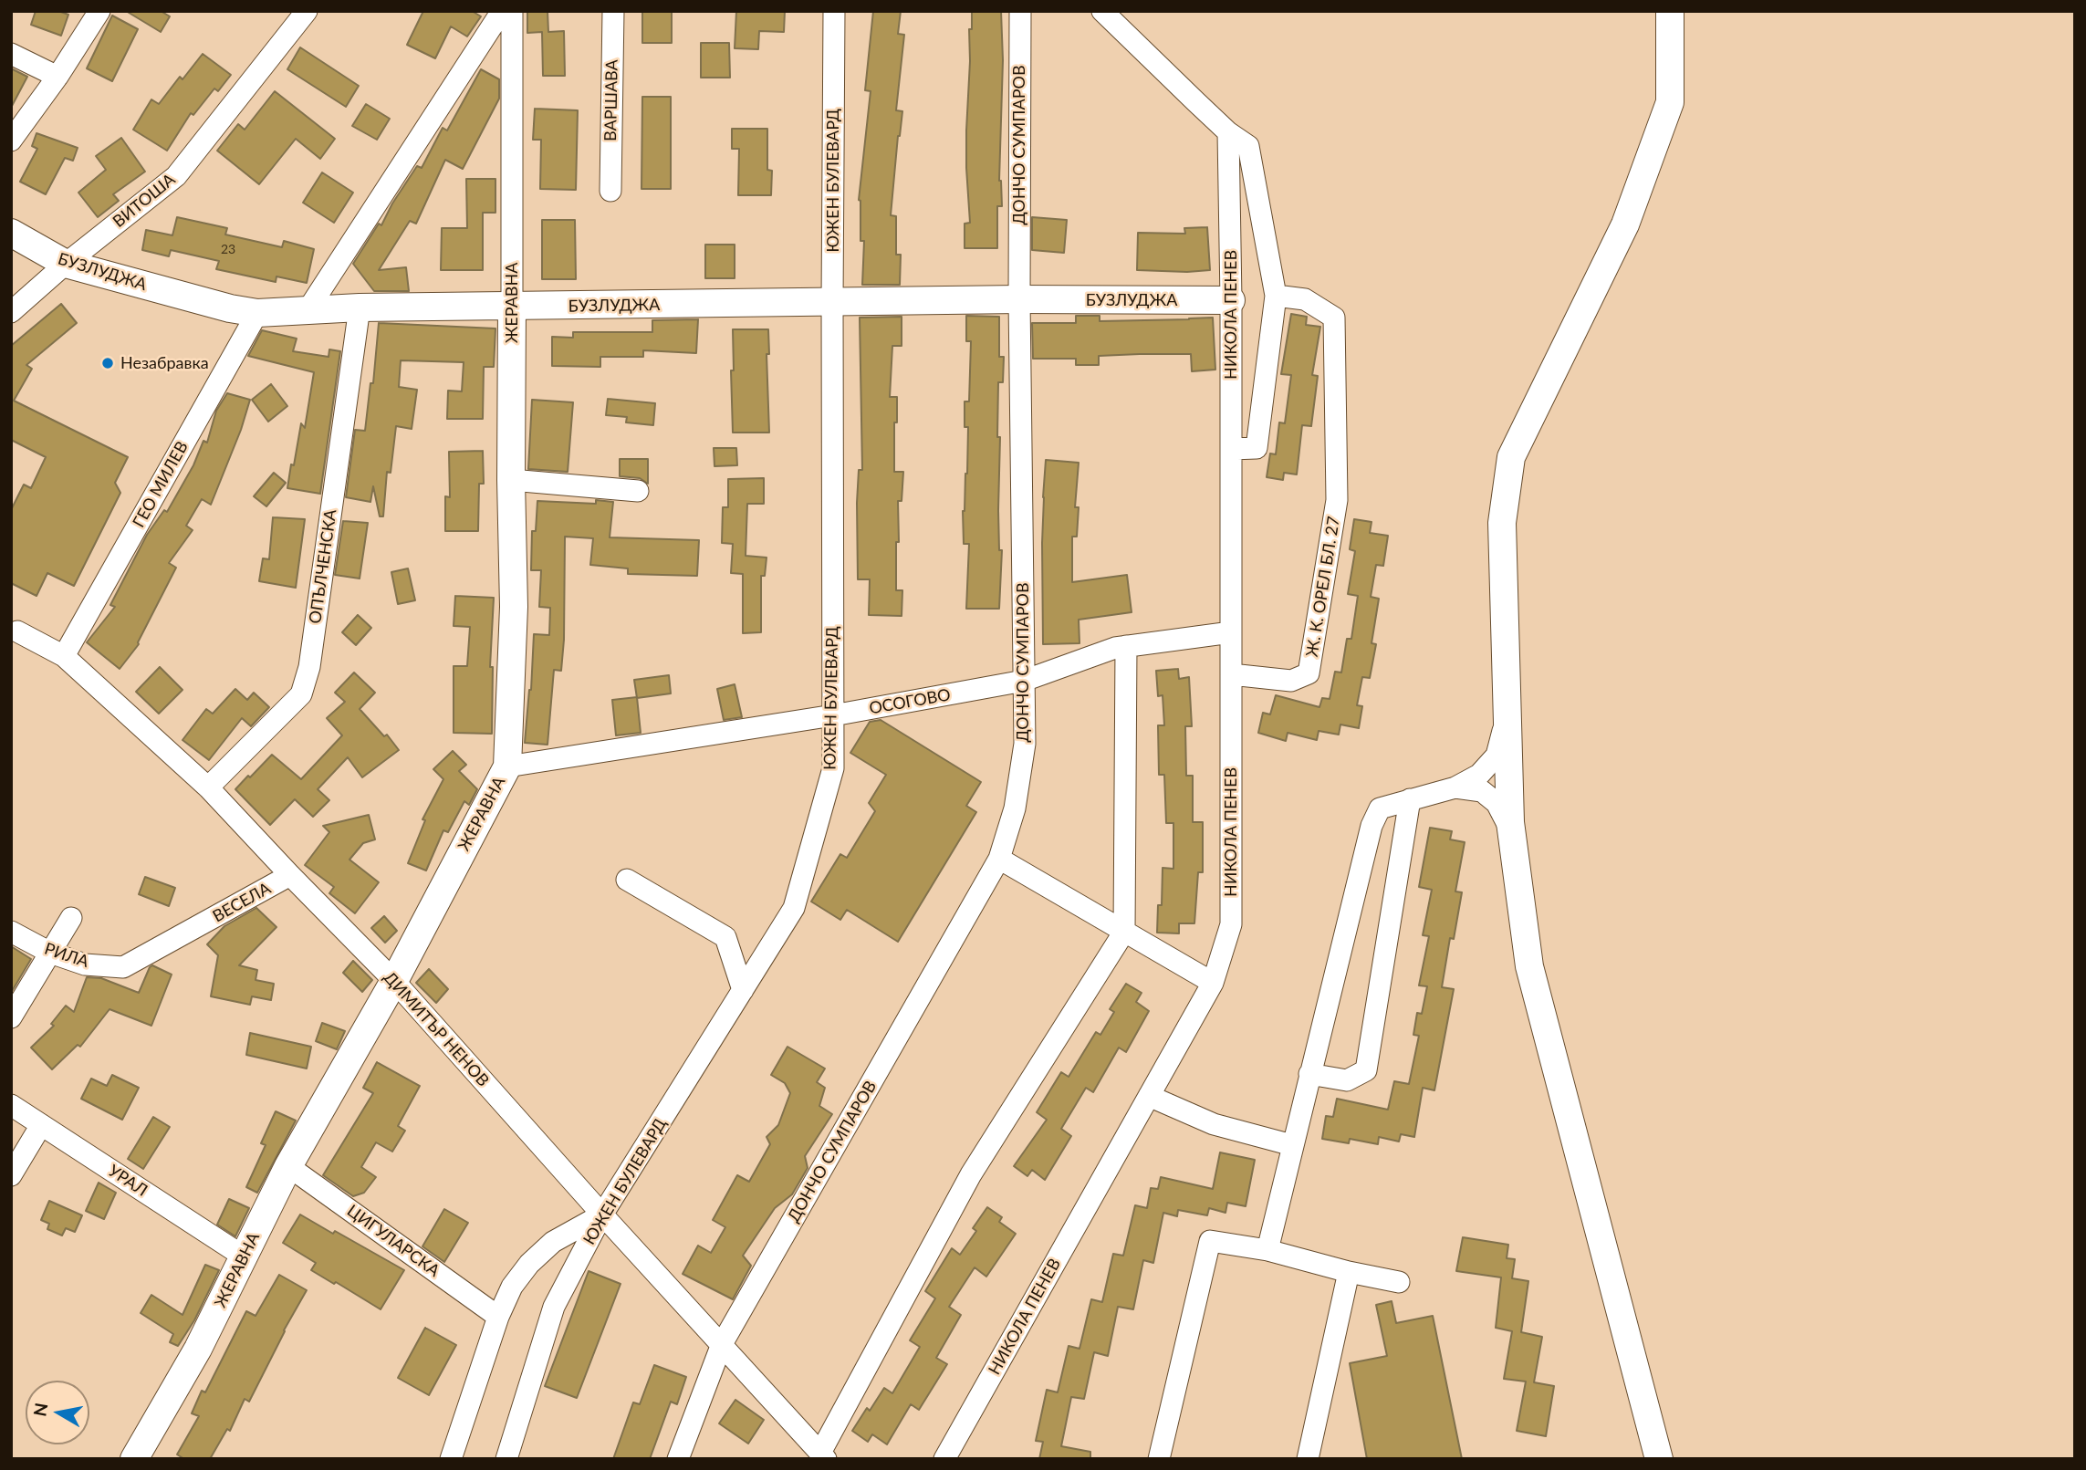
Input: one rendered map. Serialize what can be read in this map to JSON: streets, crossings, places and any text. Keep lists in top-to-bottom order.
{
  "streets": {
    "street": [
      "ВАРШАВА",
      "ДОНЧО СУМПАРОВ",
      "ЮЖЕН БУЛЕВАРД",
      "ВИТОША",
      "БУЗЛУДЖА",
      "ЖЕРАВНА",
      "НИКОЛА ПЕНЕВ",
      "ГЕО МИЛЕВ",
      "ОПЪЛЧЕНСКА",
      "Ж. К. ОРЕЛ БЛ. 27",
      "ОСОГОВО",
      "ВЕСЕЛА",
      "РИЛА",
      "ДИМИТЪР НЕНОВ",
      "УРАЛ",
      "ЦИГУЛАРСКА"
    ]
  },
  "crossings": [
    ["ДОНЧО СУМПАРОВ", "БУЗЛУДЖА"],
    ["ДОНЧО СУМПАРОВ", "ОСОГОВО"],
    ["ДОНЧО СУМПАРОВ", "ДИМИТЪР НЕНОВ"],
    ["ЮЖЕН БУЛЕВАРД", "БУЗЛУДЖА"],
    ["ЮЖЕН БУЛЕВАРД", "ОСОГОВО"],
    ["ЮЖЕН БУЛЕВАРД", "ДИМИТЪР НЕНОВ"],
    ["ВИТОША", "БУЗЛУДЖА"],
    ["БУЗЛУДЖА", "ЖЕРАВНА"],
    ["БУЗЛУДЖА", "НИКОЛА ПЕНЕВ"],
    ["БУЗЛУДЖА", "ГЕО МИЛЕВ"],
    ["БУЗЛУДЖА", "ОПЪЛЧЕНСКА"],
    ["ЖЕРАВНА", "ОСОГОВО"],
    ["ЖЕРАВНА", "ДИМИТЪР НЕНОВ"],
    ["ЖЕРАВНА", "УРАЛ"],
    ["ЖЕРАВНА", "ЦИГУЛАРСКА"],
    ["НИКОЛА ПЕНЕВ", "Ж. К. ОРЕЛ БЛ. 27"],
    ["НИКОЛА ПЕНЕВ", "ОСОГОВО"],
    ["ГЕО МИЛЕВ", "ДИМИТЪР НЕНОВ"],
    ["ОПЪЛЧЕНСКА", "ДИМИТЪР НЕНОВ"],
    ["ВЕСЕЛА", "РИЛА"],
    ["ВЕСЕЛА", "ДИМИТЪР НЕНОВ"]
  ],
  "places": ["Незабравка"],
  "house_numbers": ["23"],
  "north": "left"
}
